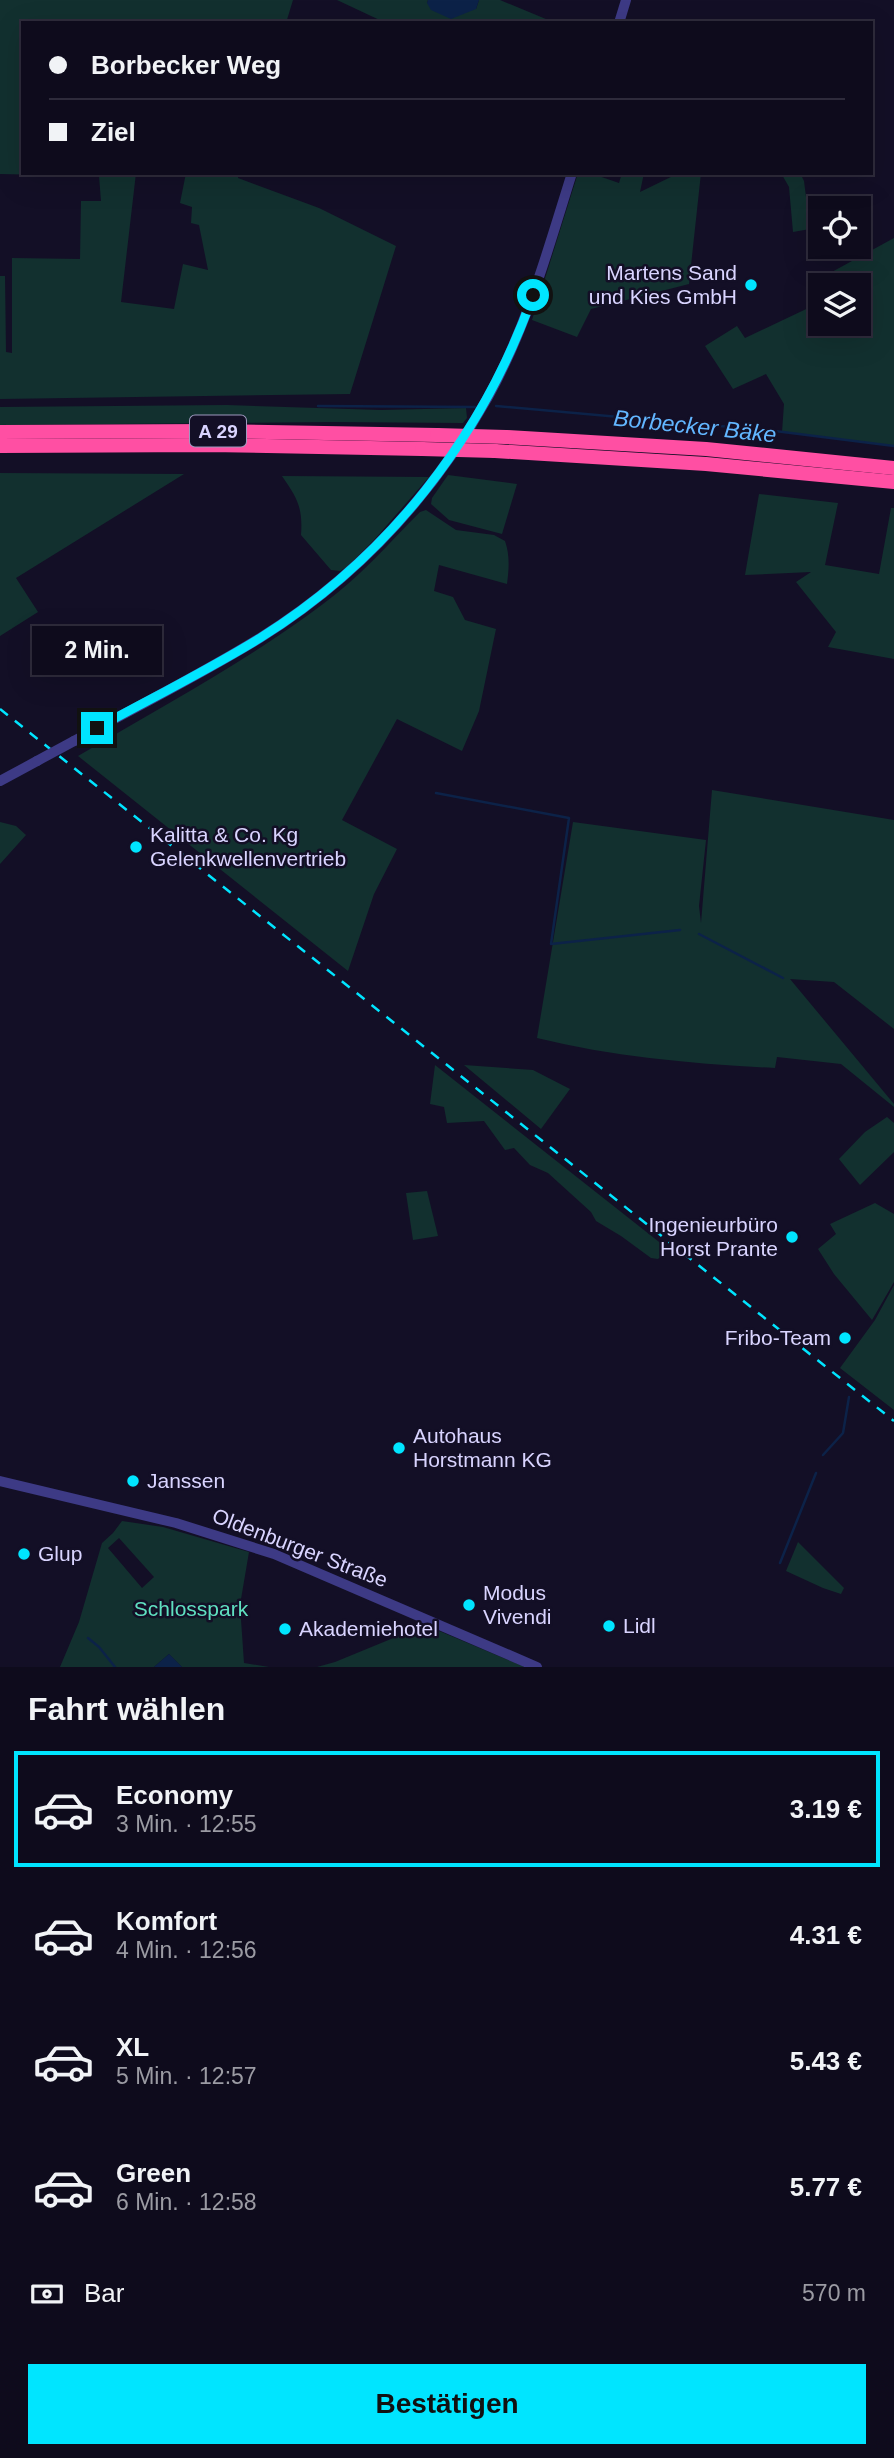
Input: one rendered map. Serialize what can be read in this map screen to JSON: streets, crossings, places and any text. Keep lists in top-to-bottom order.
{
  "streets": {
    "highway": ["A 29"],
    "street": ["Oldenburger Straße"]
  },
  "water": ["Borbecker Bäke"],
  "parks": ["Schlosspark"],
  "places": [
    "Martens Sand und Kies GmbH",
    "Kalitta & Co. Kg Gelenkwellenvertrieb",
    "Ingenieurbüro Horst Prante",
    "Fribo-Team",
    "Autohaus Horstmann KG",
    "Janssen",
    "Glup",
    "Modus Vivendi",
    "Lidl",
    "Akademiehotel"
  ],
  "page": {
    "banner": ["Borbecker Weg", "Ziel"],
    "bubble": "2 Min.",
    "heading": "Fahrt wählen",
    "list": [
      {
        "name": "Economy",
        "note": "3 Min. · 12:55",
        "value": "3.19 €"
      },
      {
        "name": "Komfort",
        "note": "4 Min. · 12:56",
        "value": "4.31 €"
      },
      {
        "name": "XL",
        "note": "5 Min. · 12:57",
        "value": "5.43 €"
      },
      {
        "name": "Green",
        "note": "6 Min. · 12:58",
        "value": "5.77 €"
      }
    ],
    "pay": ["Bar", "570 m"],
    "buttons": "Bestätigen"
  }
}
